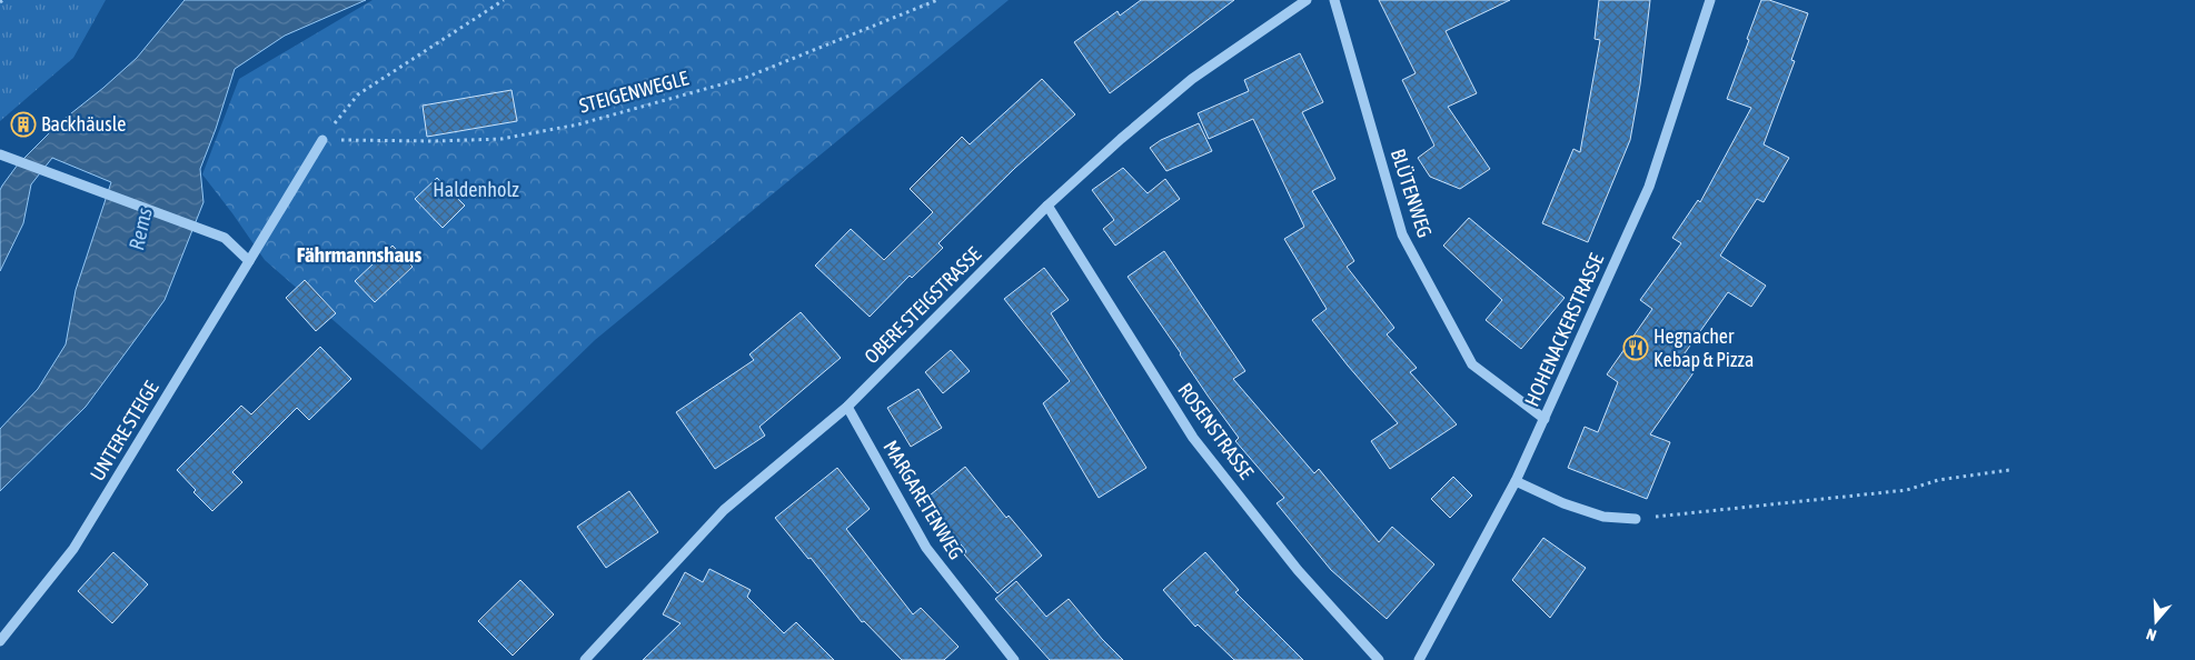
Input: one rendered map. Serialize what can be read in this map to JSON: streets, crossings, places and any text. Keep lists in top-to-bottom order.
{
  "streets": {
    "street": [
      "BLÜTENWEG",
      "OBERE STEIGSTRASSE",
      "HOHENACKERSTRASSE",
      "UNTERE STEIGE",
      "ROSENSTRASSE",
      "MARGARETENWEG"
    ],
    "path": ["STEIGENWEGLE"]
  },
  "crossings": [
    ["STEIGENWEGLE", "UNTERE STEIGE"],
    ["BLÜTENWEG", "HOHENACKERSTRASSE"],
    ["OBERE STEIGSTRASSE", "ROSENSTRASSE"],
    ["OBERE STEIGSTRASSE", "MARGARETENWEG"]
  ],
  "districts": ["Fährmannshaus"],
  "water": ["Rems"],
  "parks": ["Haldenholz"],
  "places": {
    "building": ["Backhäusle"],
    "restaurant": ["Hegnacher Kebap & Pizza"]
  },
  "north": "bottom"
}
